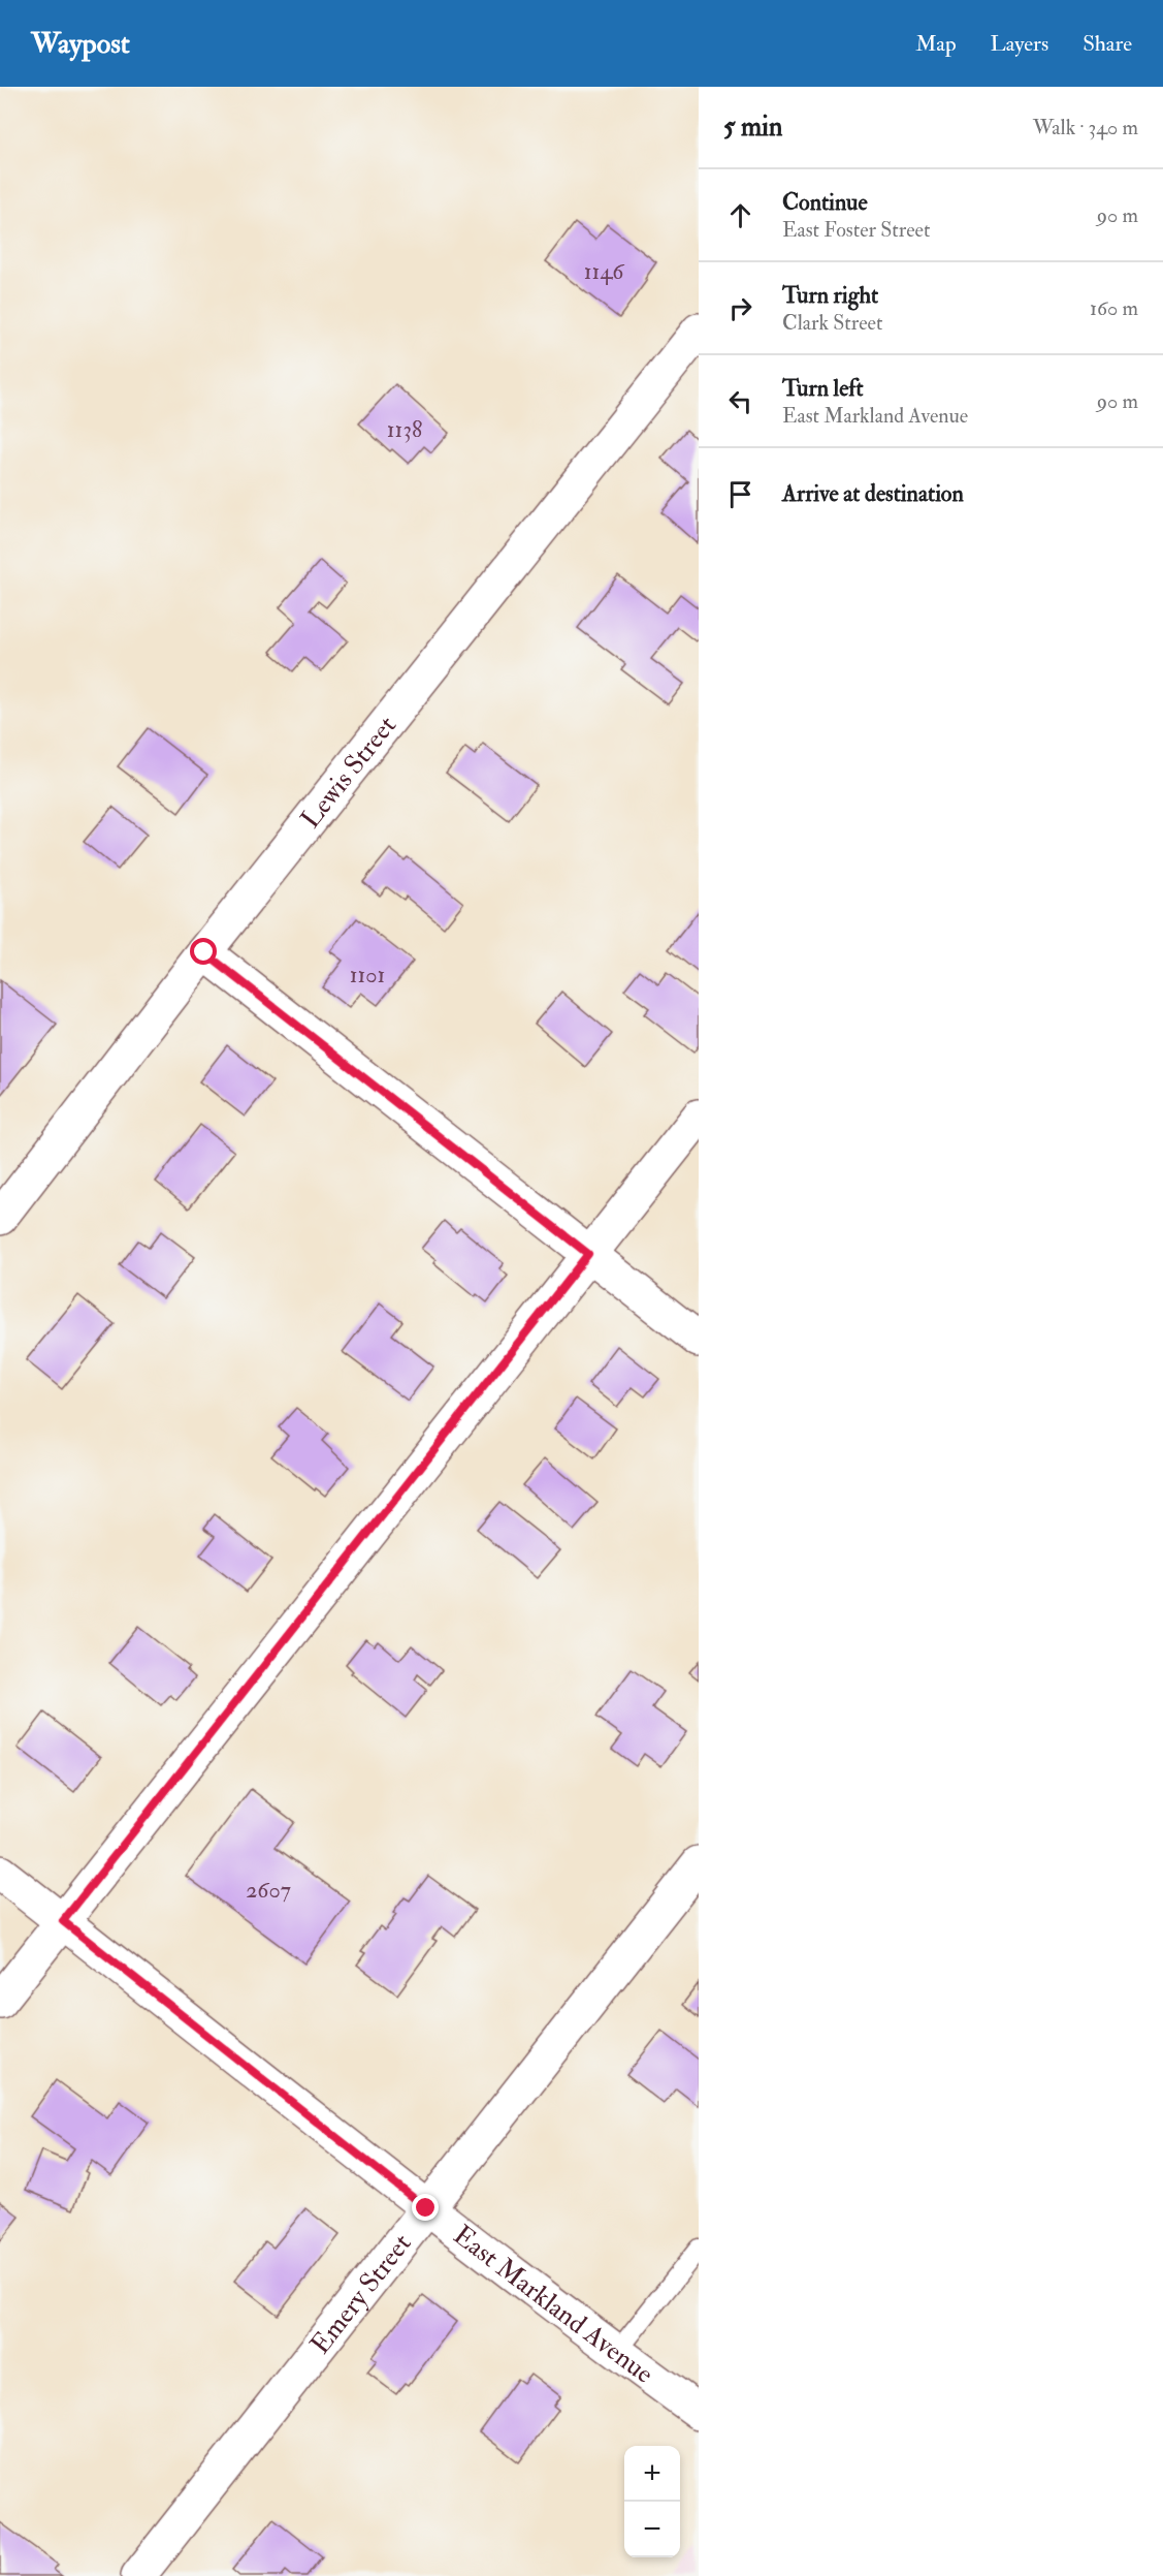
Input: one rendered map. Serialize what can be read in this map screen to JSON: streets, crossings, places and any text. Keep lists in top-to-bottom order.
{
  "streets": {
    "street": ["Lewis Street", "Emery Street", "East Markland Avenue"]
  },
  "crossings": [
    ["Emery Street", "East Markland Avenue"]
  ],
  "house_numbers": [
    "1146",
    "1138",
    "1101",
    "2607"
  ],
  "page": {
    "header": "Waypost",
    "nav": ["Map", "Layers", "Share"],
    "heading": ["5 min", "Walk · 340 m"],
    "list": [
      ["Continue", "East Foster Street", "90 m"],
      ["Turn right", "Clark Street", "160 m"],
      ["Turn left", "East Markland Avenue", "90 m"],
      "Arrive at destination"
    ],
    "map_buttons": ["+", "−"]
  }
}
